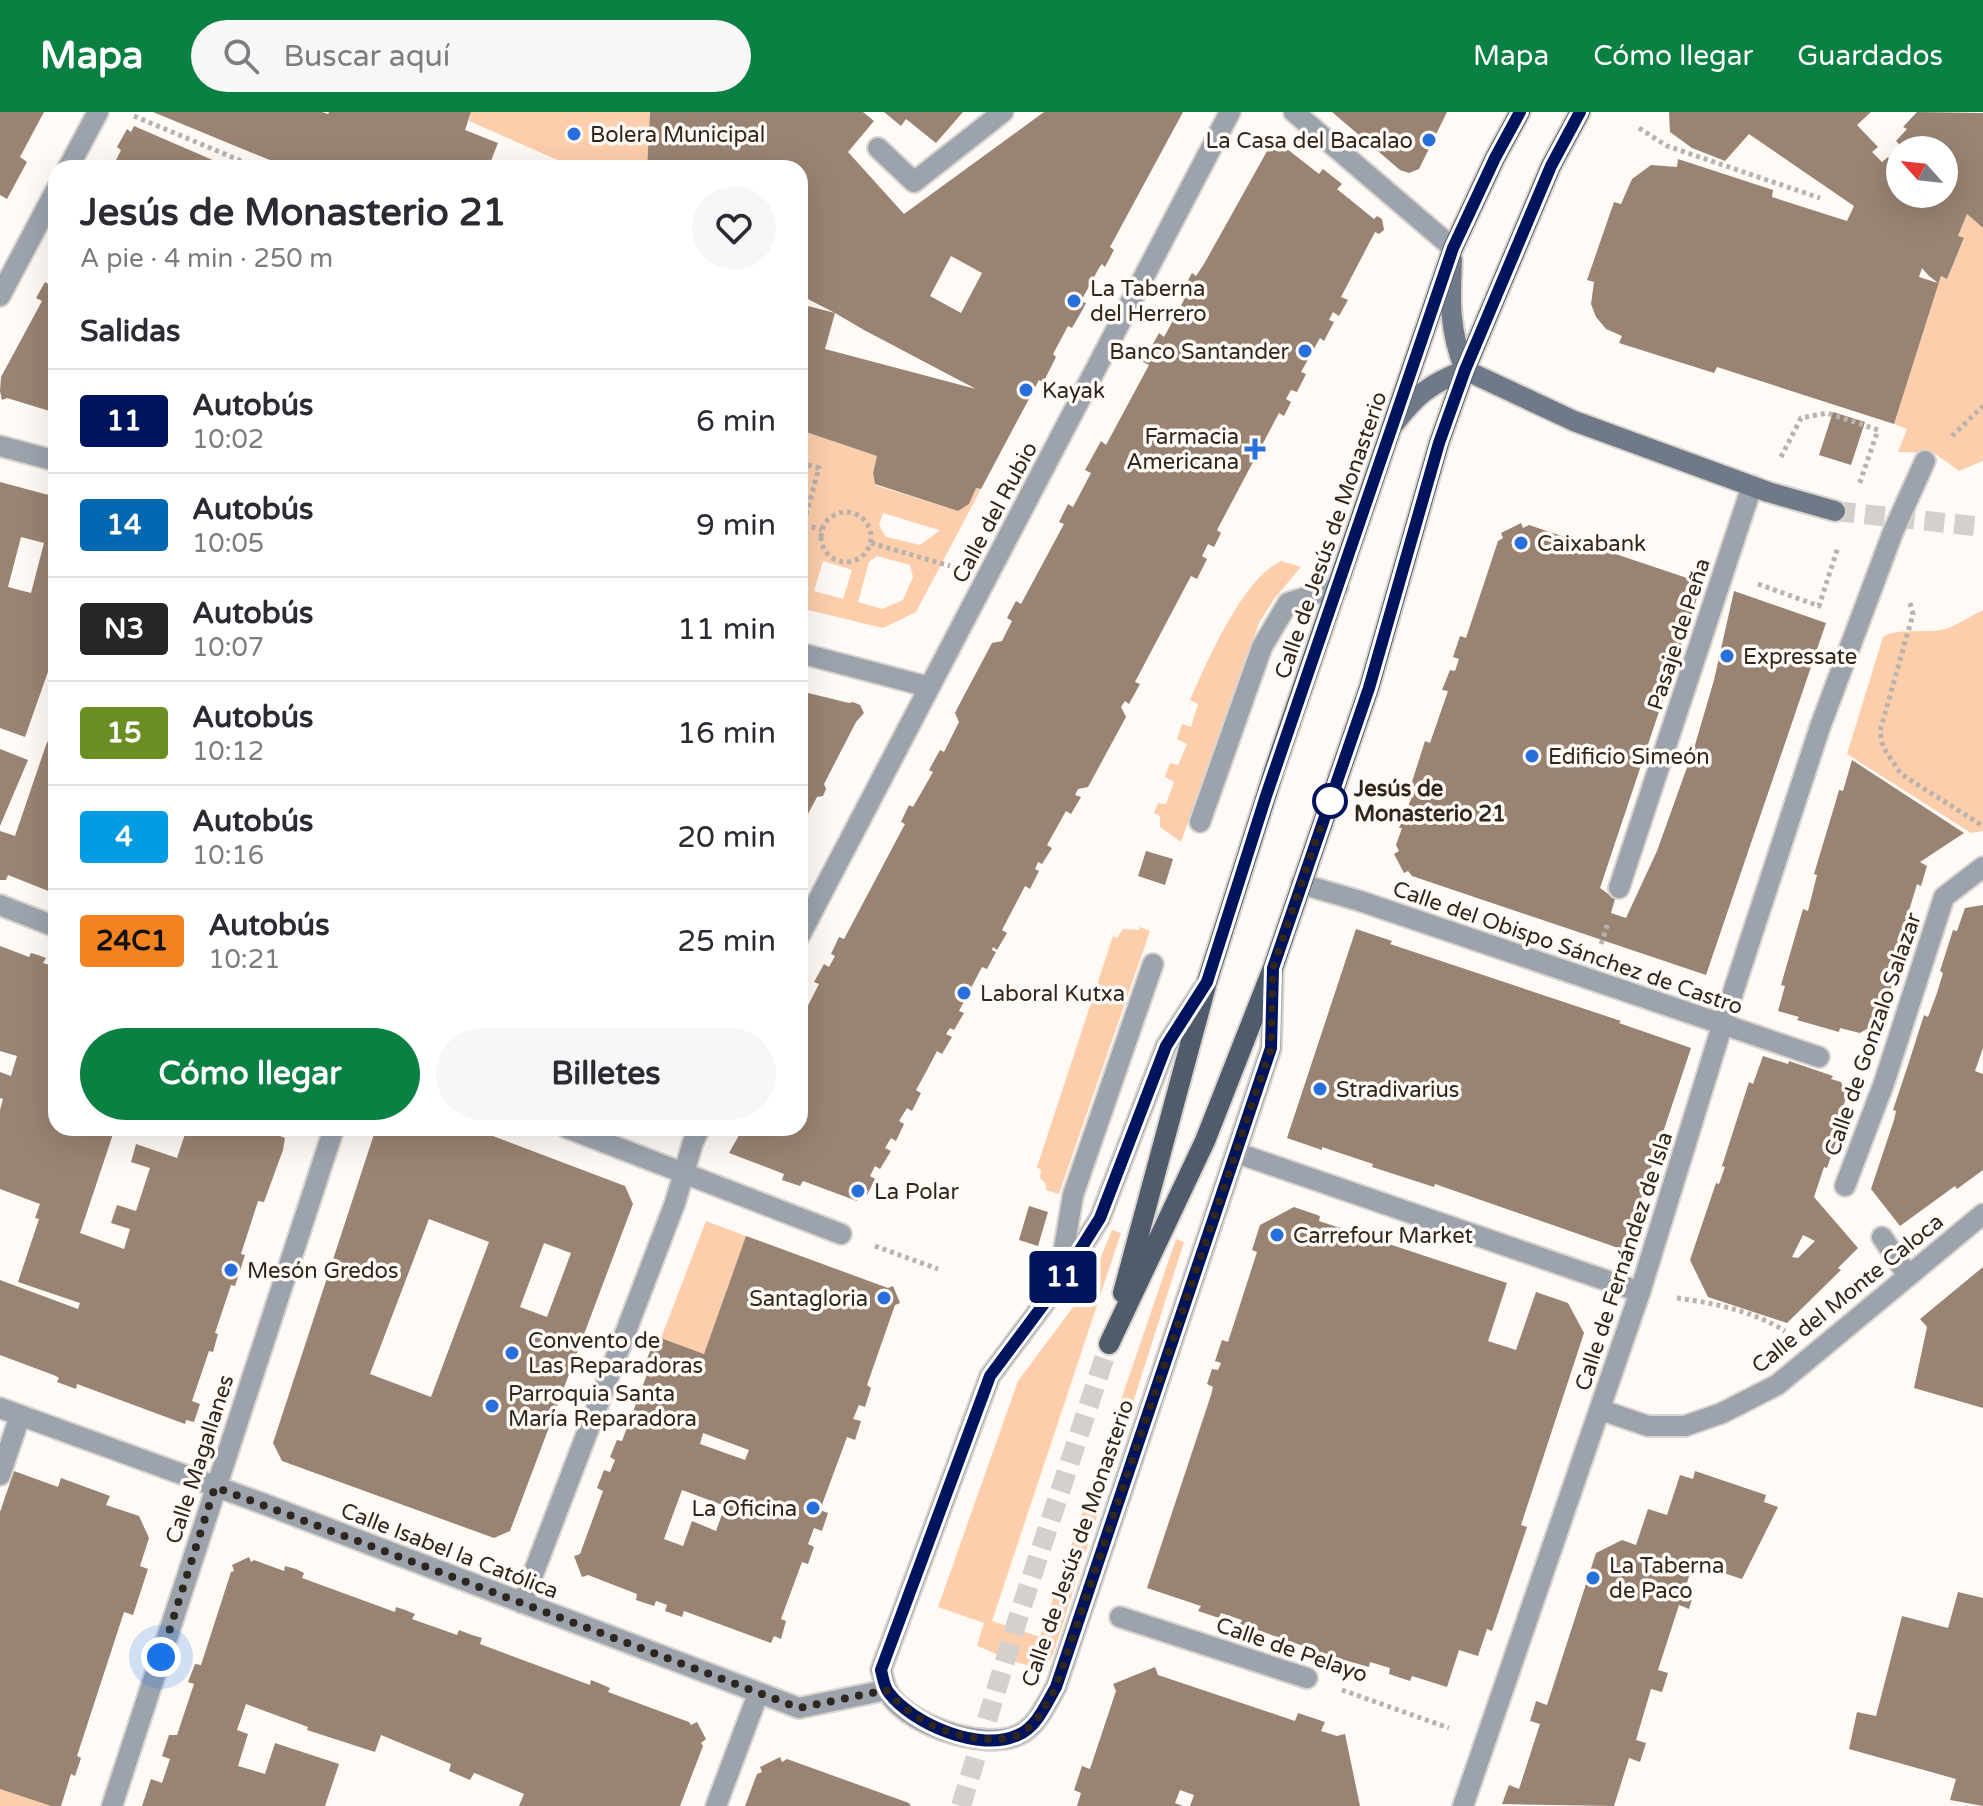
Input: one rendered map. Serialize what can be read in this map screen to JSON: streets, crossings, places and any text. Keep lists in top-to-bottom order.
{
  "streets": {
    "main road": ["Calle de Jesús de Monasterio"],
    "street": [
      "Calle del Rubio",
      "Pasaje de Peña",
      "Calle del Obispo Sánchez de Castro",
      "Calle de Gonzalo Salazar",
      "Calle de Fernández de Isla",
      "Calle del Monte Caloca",
      "Calle Magallanes",
      "Calle Isabel la Católica",
      "Calle de Pelayo"
    ]
  },
  "crossings": [
    ["Calle de Jesús de Monasterio", "Calle del Obispo Sánchez de Castro"],
    ["Calle de Jesús de Monasterio", "Calle Isabel la Católica"],
    ["Calle del Obispo Sánchez de Castro", "Calle de Fernández de Isla"],
    ["Calle de Fernández de Isla", "Calle del Monte Caloca"],
    ["Calle Magallanes", "Calle Isabel la Católica"]
  ],
  "places": {
    "other": [
      "Bolera Municipal",
      "La Casa del Bacalao",
      "La Taberna del Herrero",
      "Banco Santander",
      "Kayak",
      "Caixabank",
      "Expressate",
      "Edificio Simeón",
      "Jesús de Monasterio 21",
      "Laboral Kutxa",
      "Stradivarius",
      "La Polar",
      "Carrefour Market",
      "Mesón Gredos",
      "Santagloria",
      "Convento de Las Reparadoras",
      "Parroquia Santa María Reparadora",
      "La Oficina",
      "La Taberna de Paco"
    ],
    "health": ["Farmacia Americana"]
  },
  "lines": ["bus line 11"],
  "north": "top left",
  "page": {
    "header": "Mapa",
    "search": "Buscar aquí",
    "nav": ["Mapa", "Cómo llegar", "Guardados"],
    "on_map": "11",
    "heading": [
      ["Jesús de Monasterio 21", "A pie · 4 min · 250 m"],
      "Salidas"
    ],
    "list": [
      {
        "mark": "11",
        "name": "Autobús",
        "note": "10:02",
        "value": "6 min"
      },
      {
        "mark": "14",
        "name": "Autobús",
        "note": "10:05",
        "value": "9 min"
      },
      {
        "mark": "N3",
        "name": "Autobús",
        "note": "10:07",
        "value": "11 min"
      },
      {
        "mark": "15",
        "name": "Autobús",
        "note": "10:12",
        "value": "16 min"
      },
      {
        "mark": "4",
        "name": "Autobús",
        "note": "10:16",
        "value": "20 min"
      },
      {
        "mark": "24C1",
        "name": "Autobús",
        "note": "10:21",
        "value": "25 min"
      }
    ],
    "buttons": ["Cómo llegar", "Billetes"]
  }
}
